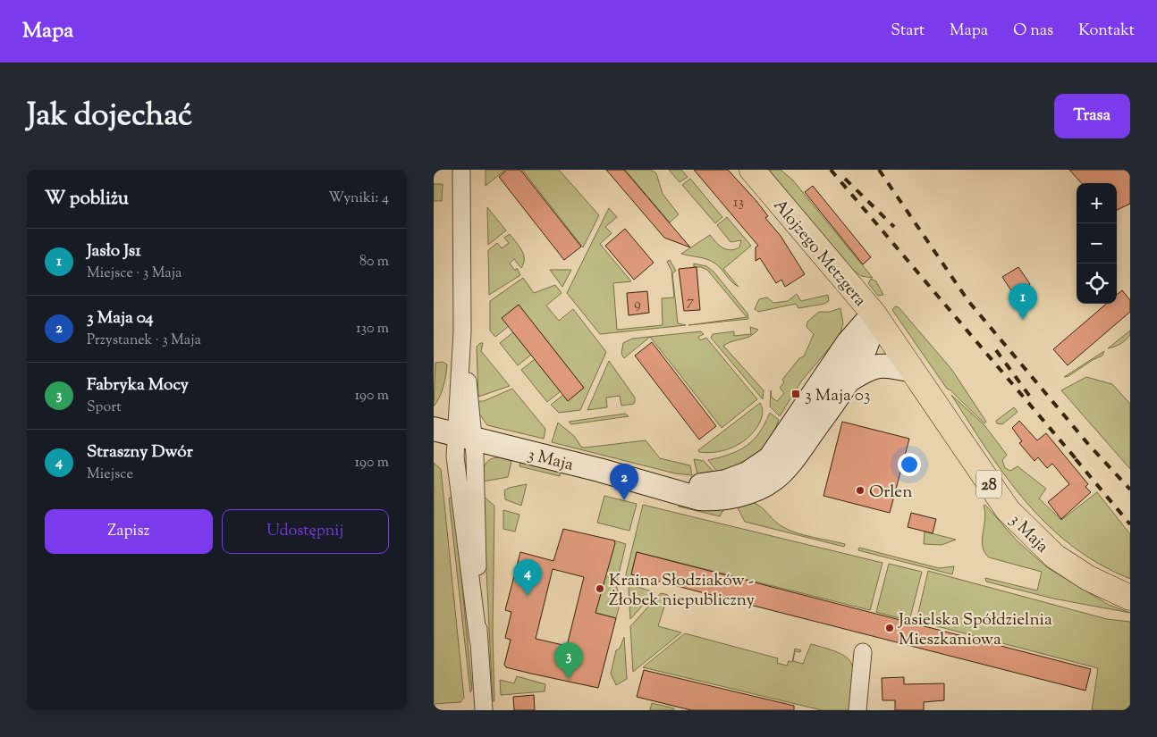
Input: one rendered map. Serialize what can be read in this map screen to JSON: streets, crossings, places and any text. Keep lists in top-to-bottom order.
{
  "streets": {
    "main road": ["Alojzego Metzgera", "3 Maja", "28"]
  },
  "crossings": [
    ["Alojzego Metzgera", "3 Maja"]
  ],
  "places": {
    "transit": ["3 Maja 03"],
    "other": ["Orlen", "Kraina Słodziaków - Żłobek niepubliczny", "Jasielska Spółdzielnia Mieszkaniowa"]
  },
  "house_numbers": ["13", "7", "9"],
  "page": {
    "header": "Mapa",
    "nav": [
      "Start",
      "Mapa",
      "O nas",
      "Kontakt"
    ],
    "title": "Jak dojechać",
    "buttons": [
      "Trasa",
      ["Zapisz", "Udostępnij"]
    ],
    "heading": ["W pobliżu", "Wyniki: 4"],
    "map_buttons": ["+", "−"],
    "list": [
      {
        "mark": "1",
        "name": "Jasło Js1",
        "note": "Miejsce · 3 Maja",
        "value": "80 m"
      },
      {
        "mark": "2",
        "name": "3 Maja 04",
        "note": "Przystanek · 3 Maja",
        "value": "130 m"
      },
      {
        "mark": "3",
        "name": "Fabryka Mocy",
        "note": "Sport",
        "value": "190 m"
      },
      {
        "mark": "4",
        "name": "Straszny Dwór",
        "note": "Miejsce",
        "value": "190 m"
      }
    ],
    "pins": [
      "1",
      "2",
      "4",
      "3"
    ]
  }
}
